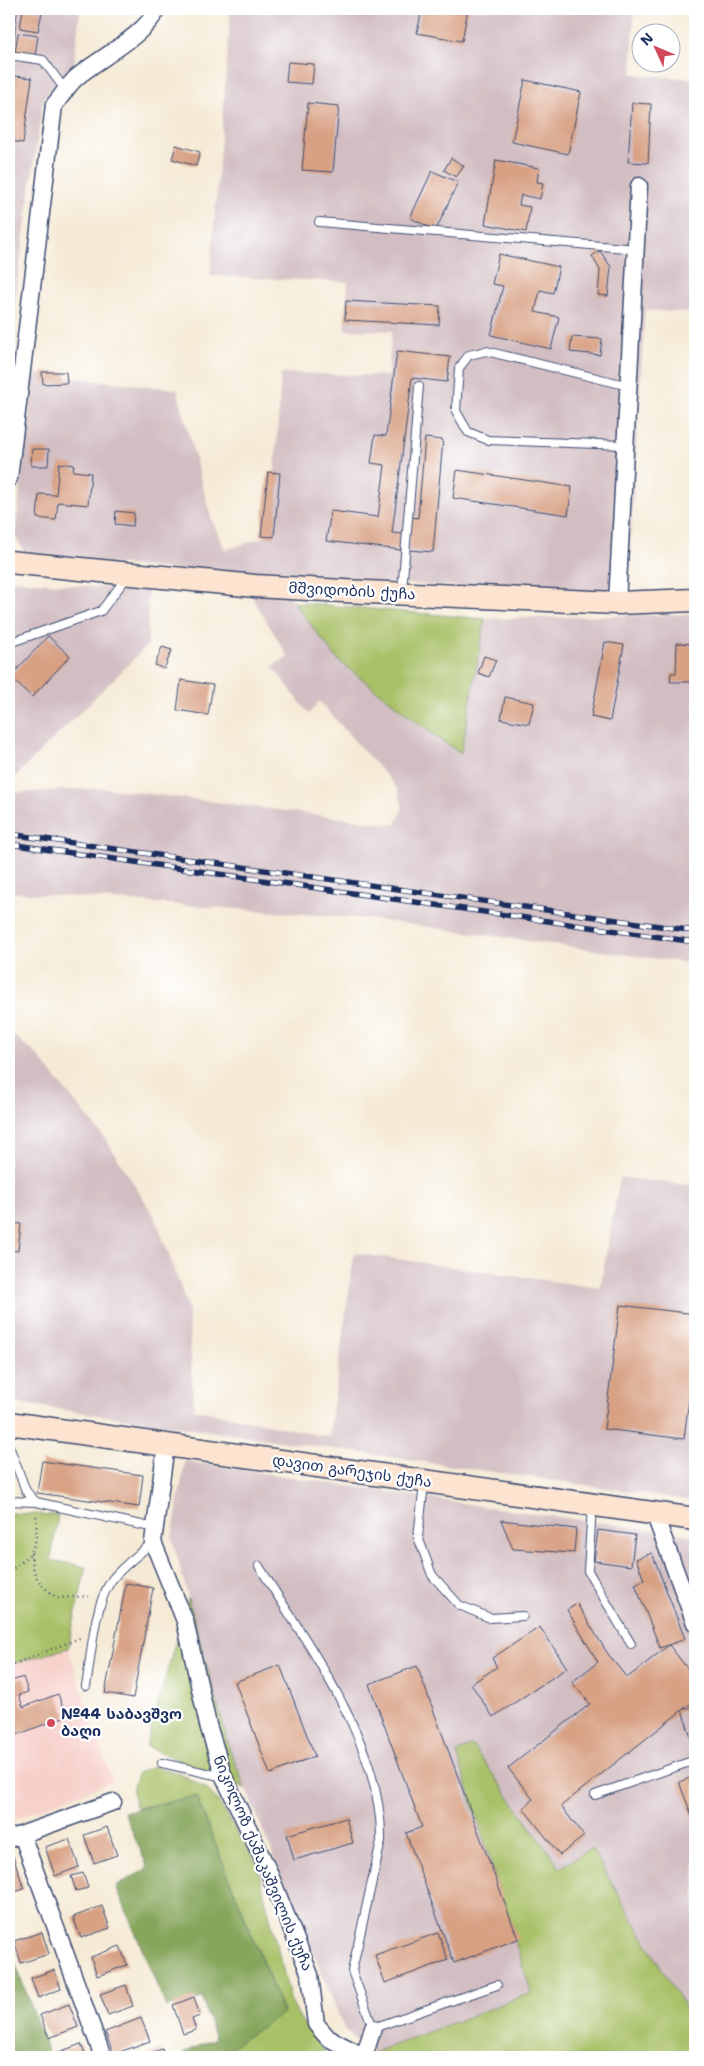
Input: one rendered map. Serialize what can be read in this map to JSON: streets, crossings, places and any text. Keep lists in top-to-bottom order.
{
  "streets": {
    "main road": ["მშვიდობის ქუჩა", "დავით გარეჯის ქუჩა"],
    "street": ["ნიკოლოზ ქაშაკაშვილის ქუჩა"]
  },
  "crossings": [
    ["დავით გარეჯის ქუჩა", "ნიკოლოზ ქაშაკაშვილის ქუჩა"]
  ],
  "places": ["№44 საბავშვო ბაღი"],
  "north": "top left"
}
